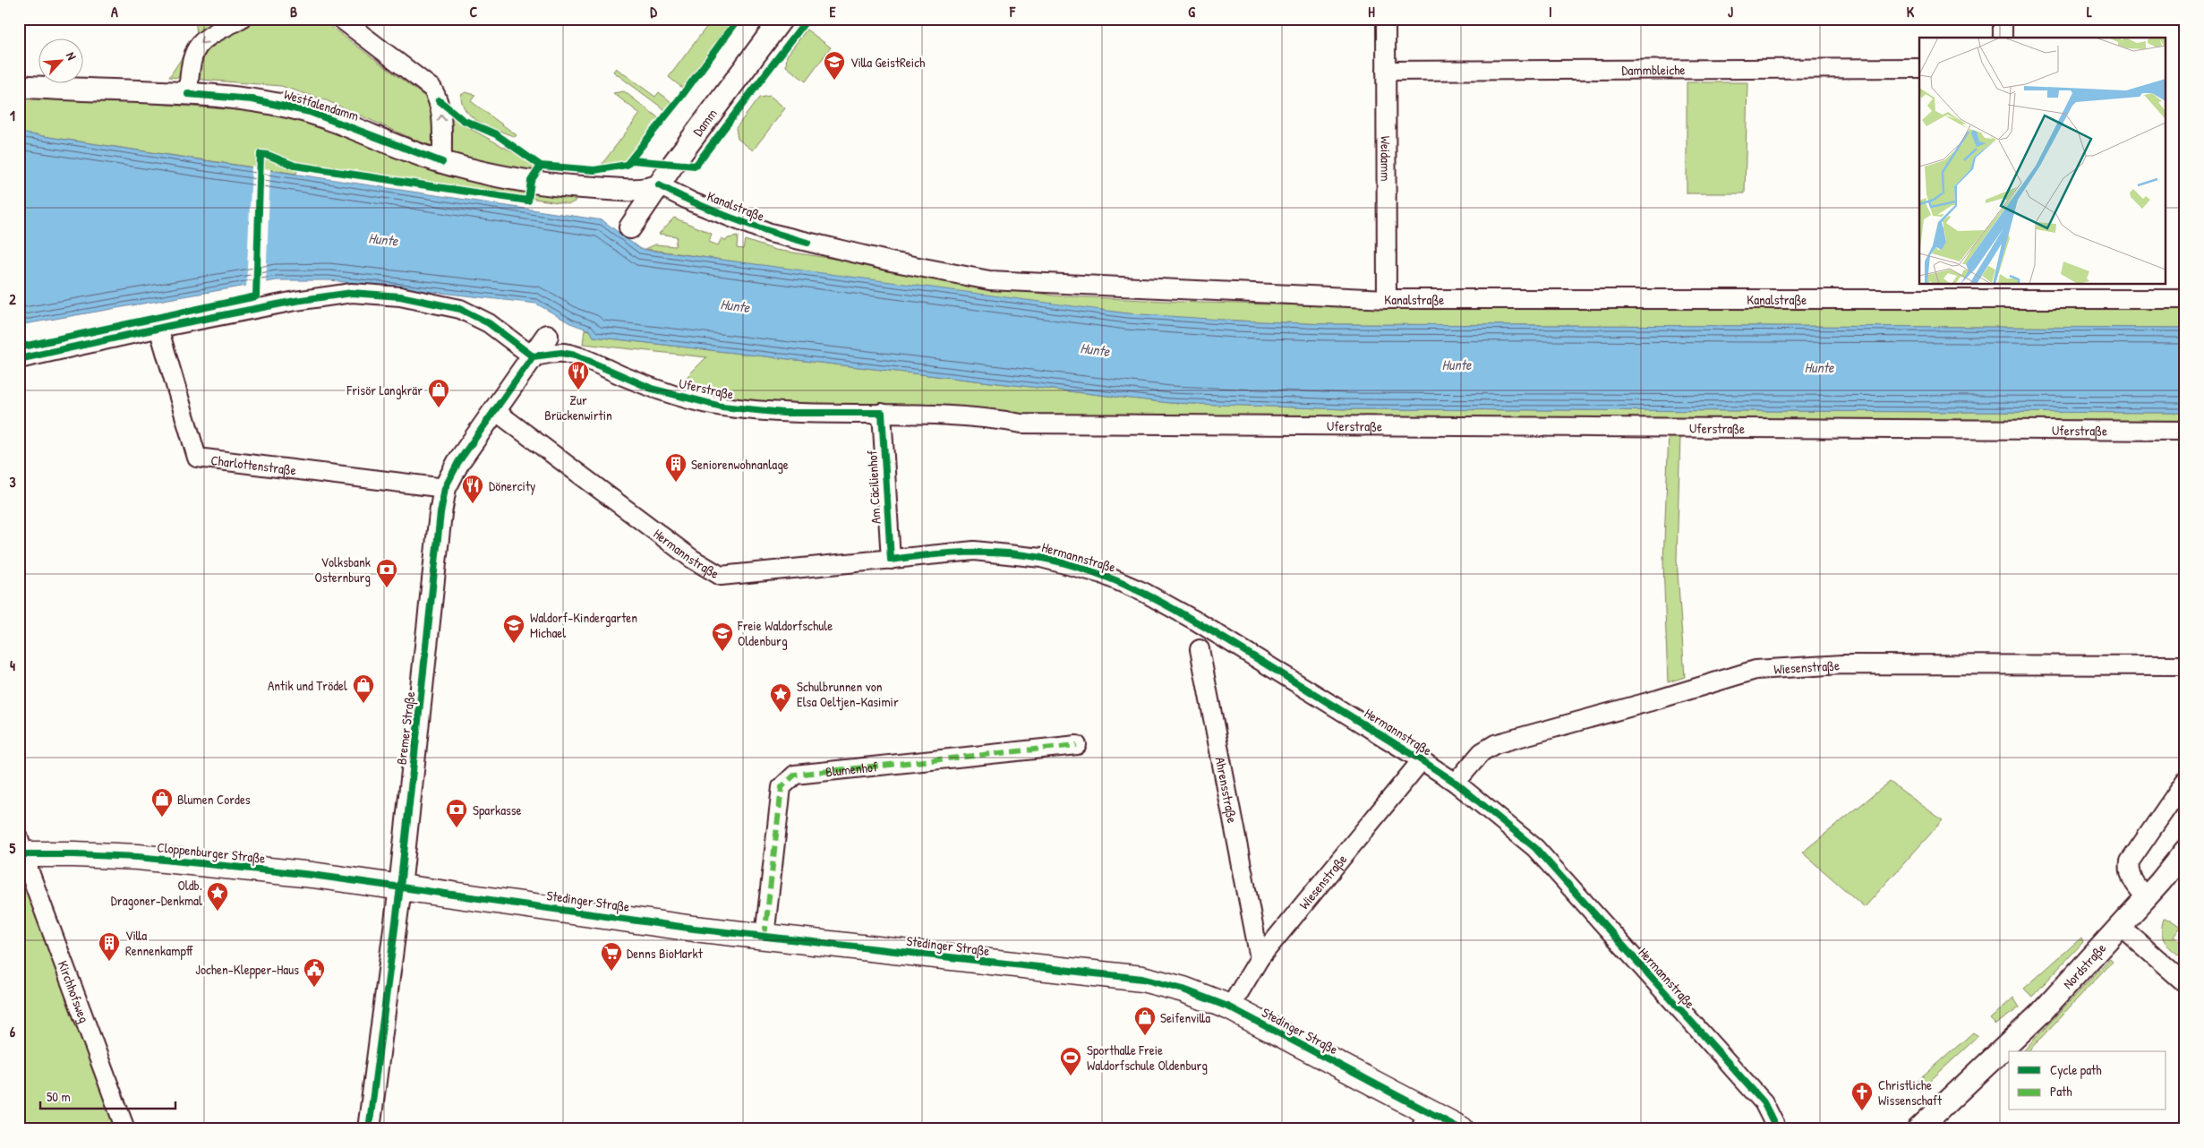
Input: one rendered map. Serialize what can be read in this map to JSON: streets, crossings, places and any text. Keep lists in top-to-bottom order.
{
  "streets": {
    "main road": ["Cloppenburger Straße", "Stedinger Straße"],
    "street": [
      "Dammbleiche",
      "Westfalendamm",
      "Damm",
      "Weidamm",
      "Kanalstraße",
      "Uferstraße",
      "Charlottenstraße",
      "Am Cäcilienhof",
      "Hermannstraße",
      "Wiesenstraße",
      "Bremer Straße",
      "Blumenhof",
      "Ahrensstraße",
      "Nordstraße",
      "Kirchhofsweg"
    ]
  },
  "crossings": [
    ["Dammbleiche", "Weidamm"],
    ["Westfalendamm", "Damm"],
    ["Westfalendamm", "Kanalstraße"],
    ["Damm", "Kanalstraße"],
    ["Weidamm", "Kanalstraße"],
    ["Uferstraße", "Am Cäcilienhof"],
    ["Uferstraße", "Bremer Straße"],
    ["Charlottenstraße", "Bremer Straße"],
    ["Am Cäcilienhof", "Hermannstraße"],
    ["Hermannstraße", "Wiesenstraße"],
    ["Hermannstraße", "Bremer Straße"],
    ["Wiesenstraße", "Ahrensstraße"],
    ["Wiesenstraße", "Stedinger Straße"],
    ["Bremer Straße", "Cloppenburger Straße"],
    ["Bremer Straße", "Stedinger Straße"],
    ["Blumenhof", "Stedinger Straße"],
    ["Cloppenburger Straße", "Stedinger Straße"],
    ["Cloppenburger Straße", "Kirchhofsweg"]
  ],
  "water": ["Hunte"],
  "places": {
    "school or university": ["Villa GeistReich", "Waldorf-Kindergarten Michael", "Freie Waldorfschule Oldenburg"],
    "restaurant": ["Zur Brückenwirtin", "Dönercity"],
    "shop": [
      "Frisör Langkrär",
      "Antik und Trödel",
      "Blumen Cordes",
      "Seifenvilla"
    ],
    "building": ["Seniorenwohnanlage", "Villa Rennenkampff"],
    "bank": ["Volksbank Osternburg", "Sparkasse"],
    "place": ["Schulbrunnen von Elsa Oeltjen-Kasimir", "Oldb. Dragoner-Denkmal"],
    "supermarket": ["Denns BioMarkt"],
    "public building": ["Jochen-Klepper-Haus"],
    "sports": ["Sporthalle Freie Waldorfschule Oldenburg"],
    "church": ["Christliche Wissenschaft"]
  },
  "legend": ["Cycle path", "Path"],
  "scale_bar": "50 m",
  "north": "top right",
  "grid": {
    "columns": [
      "A",
      "B",
      "C",
      "D",
      "E",
      "F",
      "G",
      "H",
      "I",
      "J",
      "K",
      "L"
    ],
    "rows": [
      "1",
      "2",
      "3",
      "4",
      "5",
      "6"
    ]
  }
}
